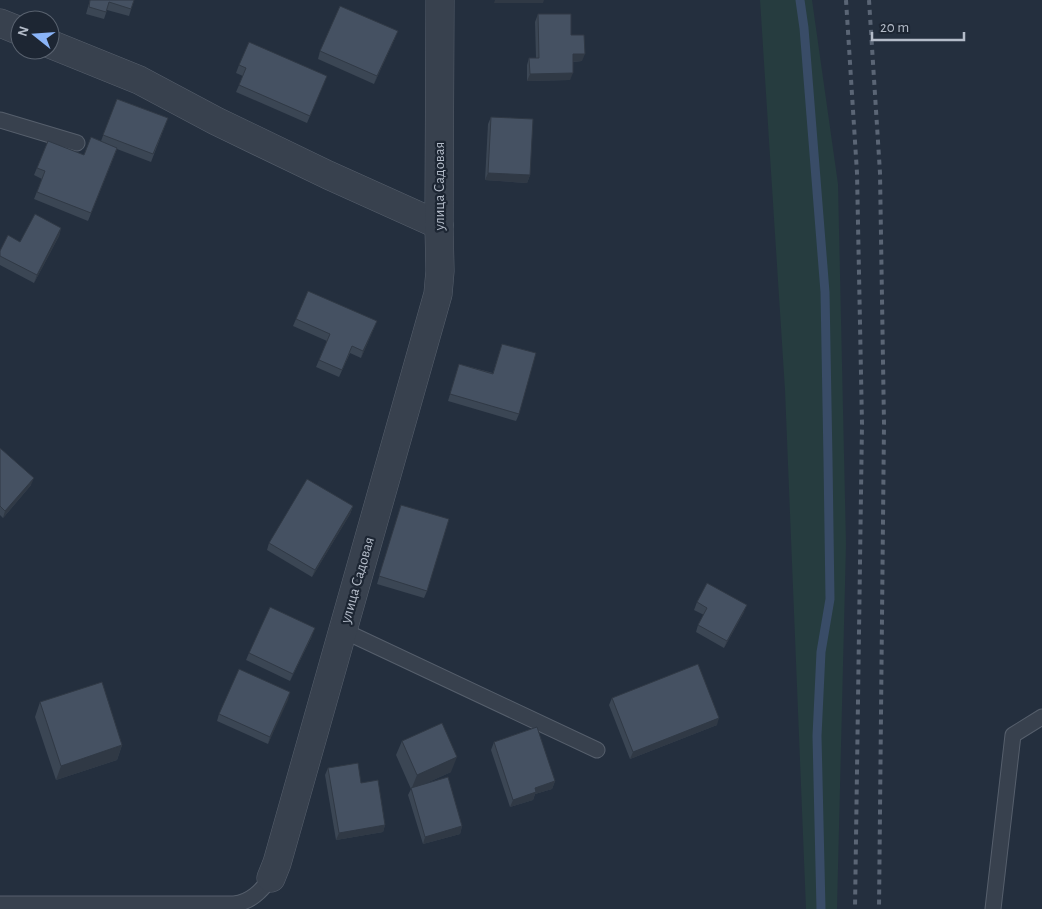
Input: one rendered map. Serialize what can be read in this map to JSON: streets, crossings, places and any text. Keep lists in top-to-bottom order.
{
  "streets": {
    "street": ["улица Садовая"]
  },
  "scale_bar": "20 m",
  "north": "left"
}
